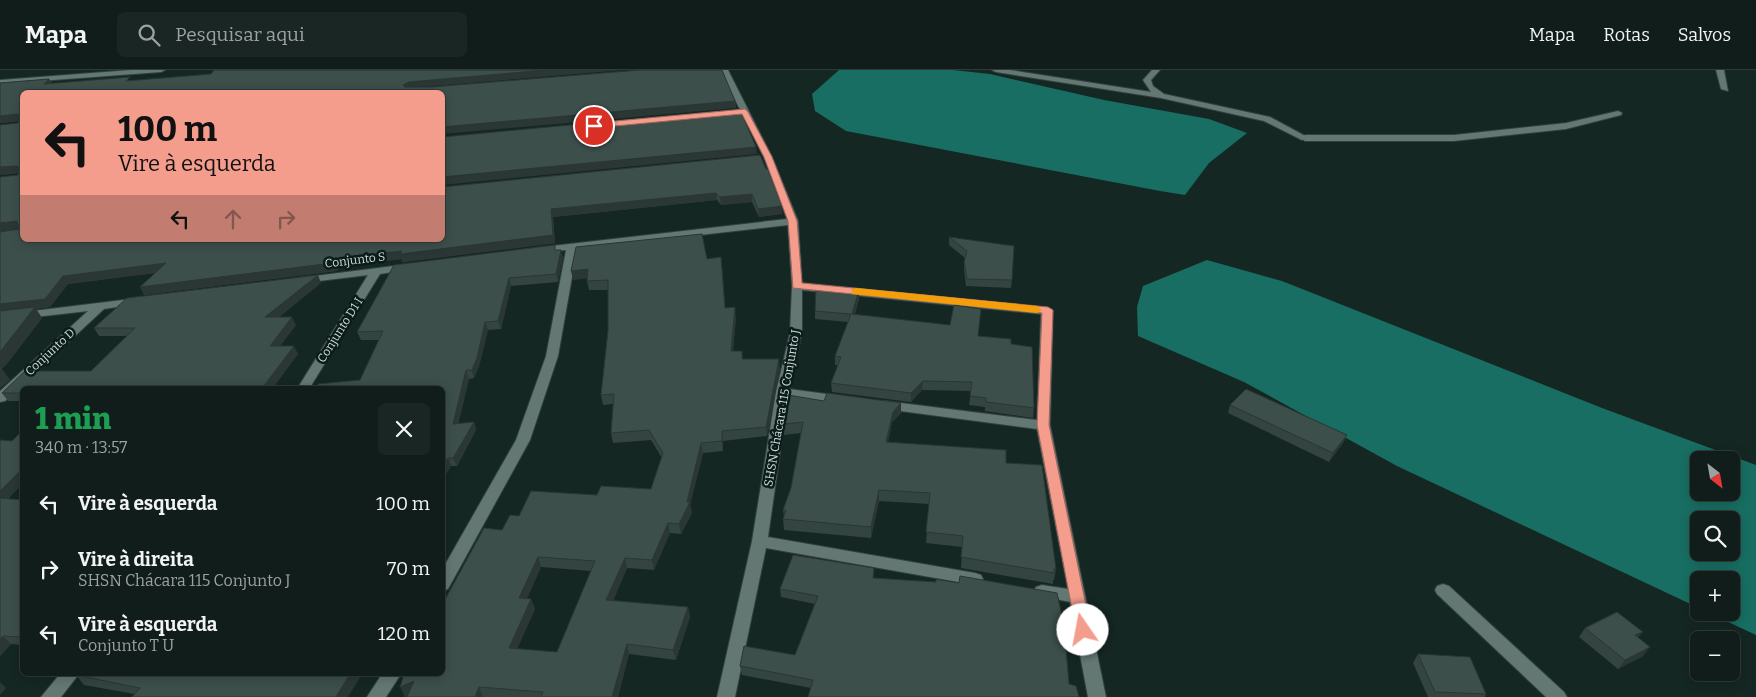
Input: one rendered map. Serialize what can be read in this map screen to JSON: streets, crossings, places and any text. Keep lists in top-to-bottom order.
{
  "streets": {
    "street": [
      "Conjunto S",
      "Conjunto D1 I",
      "Conjunto D",
      "SHSN Chácara 115 Conjunto J"
    ]
  },
  "crossings": [
    ["Conjunto S", "Conjunto D1 I"]
  ],
  "north": "bottom right",
  "page": {
    "header": "Mapa",
    "search": "Pesquisar aqui",
    "nav": ["Mapa", "Rotas", "Salvos"],
    "turn": ["100 m", "Vire à esquerda"],
    "heading": ["1 min", "340 m · 13:57"],
    "map_buttons": ["+", "−"],
    "list": [
      {
        "name": "Vire à esquerda",
        "value": "100 m"
      },
      {
        "name": "Vire à direita",
        "note": "SHSN Chácara 115 Conjunto J",
        "value": "70 m"
      },
      {
        "name": "Vire à esquerda",
        "note": "Conjunto T U",
        "value": "120 m"
      }
    ]
  }
}
